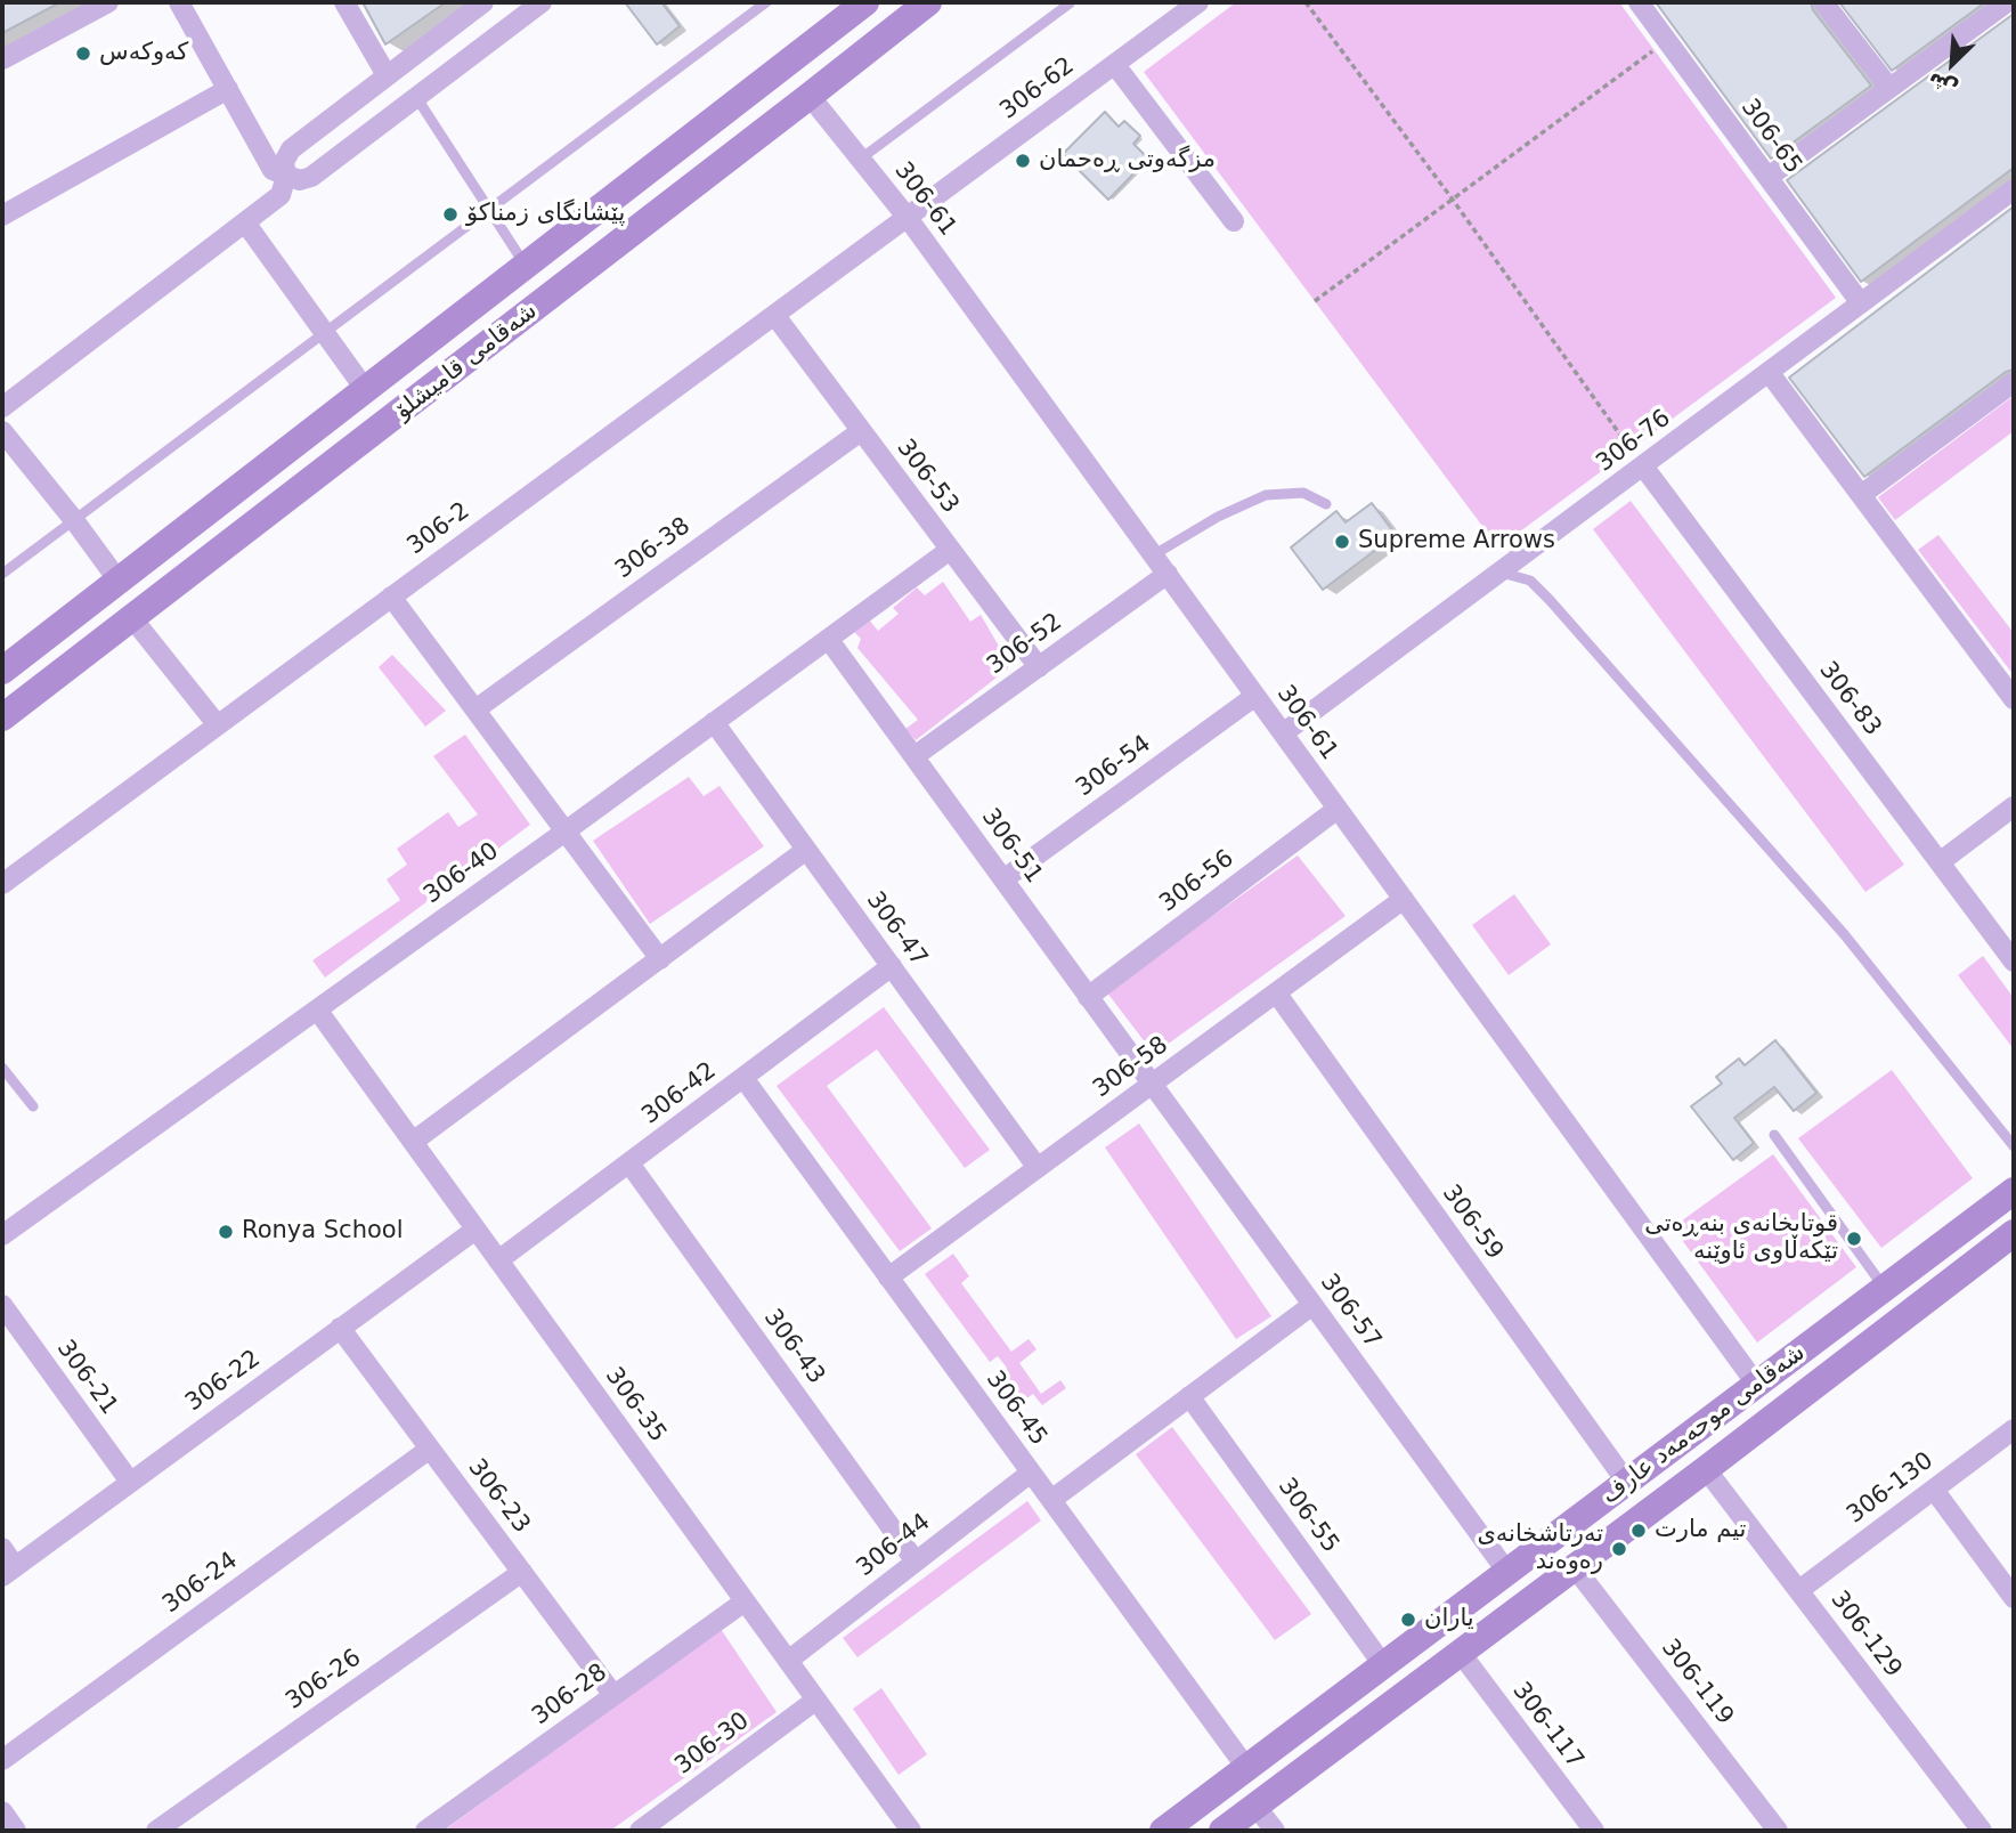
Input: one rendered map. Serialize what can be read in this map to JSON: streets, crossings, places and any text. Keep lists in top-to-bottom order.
{
  "streets": {
    "street": [
      "306-62",
      "306-65",
      "306-61",
      "شەقامی قامیشلۆ",
      "306-76",
      "306-53",
      "306-2",
      "306-38",
      "306-52",
      "306-83",
      "306-54",
      "306-51",
      "306-40",
      "306-56",
      "306-47",
      "306-58",
      "306-42",
      "306-59",
      "306-57",
      "306-43",
      "306-21",
      "306-22",
      "306-35",
      "306-45",
      "شەقامی موحەمەد عارف",
      "306-130",
      "306-23",
      "306-55",
      "306-44",
      "306-24",
      "306-129",
      "306-26",
      "306-119",
      "306-28",
      "306-117",
      "306-30"
    ]
  },
  "crossings": [
    ["306-62", "306-61"],
    ["306-62", "306-2"],
    ["306-65", "306-76"],
    ["306-61", "شەقامی قامیشلۆ"],
    ["306-61", "306-76"],
    ["306-61", "306-2"],
    ["306-61", "306-52"],
    ["306-61", "306-54"],
    ["306-61", "306-56"],
    ["306-61", "306-58"],
    ["306-61", "شەقامی موحەمەد عارف"],
    ["306-76", "306-83"],
    ["306-53", "306-2"],
    ["306-53", "306-38"],
    ["306-53", "306-52"],
    ["306-53", "306-40"],
    ["306-52", "306-51"],
    ["306-54", "306-51"],
    ["306-51", "306-40"],
    ["306-51", "306-56"],
    ["306-51", "306-58"],
    ["306-51", "306-57"],
    ["306-40", "306-47"],
    ["306-40", "306-35"],
    ["306-47", "306-58"],
    ["306-47", "306-42"],
    ["306-58", "306-59"],
    ["306-58", "306-57"],
    ["306-58", "306-45"],
    ["306-42", "306-43"],
    ["306-42", "306-35"],
    ["306-42", "306-45"],
    ["306-59", "شەقامی موحەمەد عارف"],
    ["306-57", "شەقامی موحەمەد عارف"],
    ["306-43", "306-44"],
    ["306-21", "306-22"],
    ["306-22", "306-35"],
    ["306-22", "306-23"],
    ["306-35", "306-44"],
    ["306-35", "306-28"],
    ["306-35", "306-30"],
    ["306-45", "شەقامی موحەمەد عارف"],
    ["306-45", "306-44"],
    ["شەقامی موحەمەد عارف", "306-55"],
    ["شەقامی موحەمەد عارف", "306-129"],
    ["شەقامی موحەمەد عارف", "306-119"],
    ["شەقامی موحەمەد عارف", "306-117"],
    ["306-130", "306-129"],
    ["306-23", "306-24"],
    ["306-23", "306-26"],
    ["306-23", "306-28"]
  ],
  "places": [
    "كه‌وكه‌س",
    "مزگەوتی ڕەحمان",
    "پێشانگای زمناكۆ",
    "Supreme Arrows",
    "Ronya School",
    "قوتابخانەی بنەڕەتی تێکەڵاوی ئاوێنە",
    "تيم مارت",
    "ته‌رتاشخانه‌ی ره‌وه‌ند",
    "یاران"
  ],
  "north": "bottom left"
}
